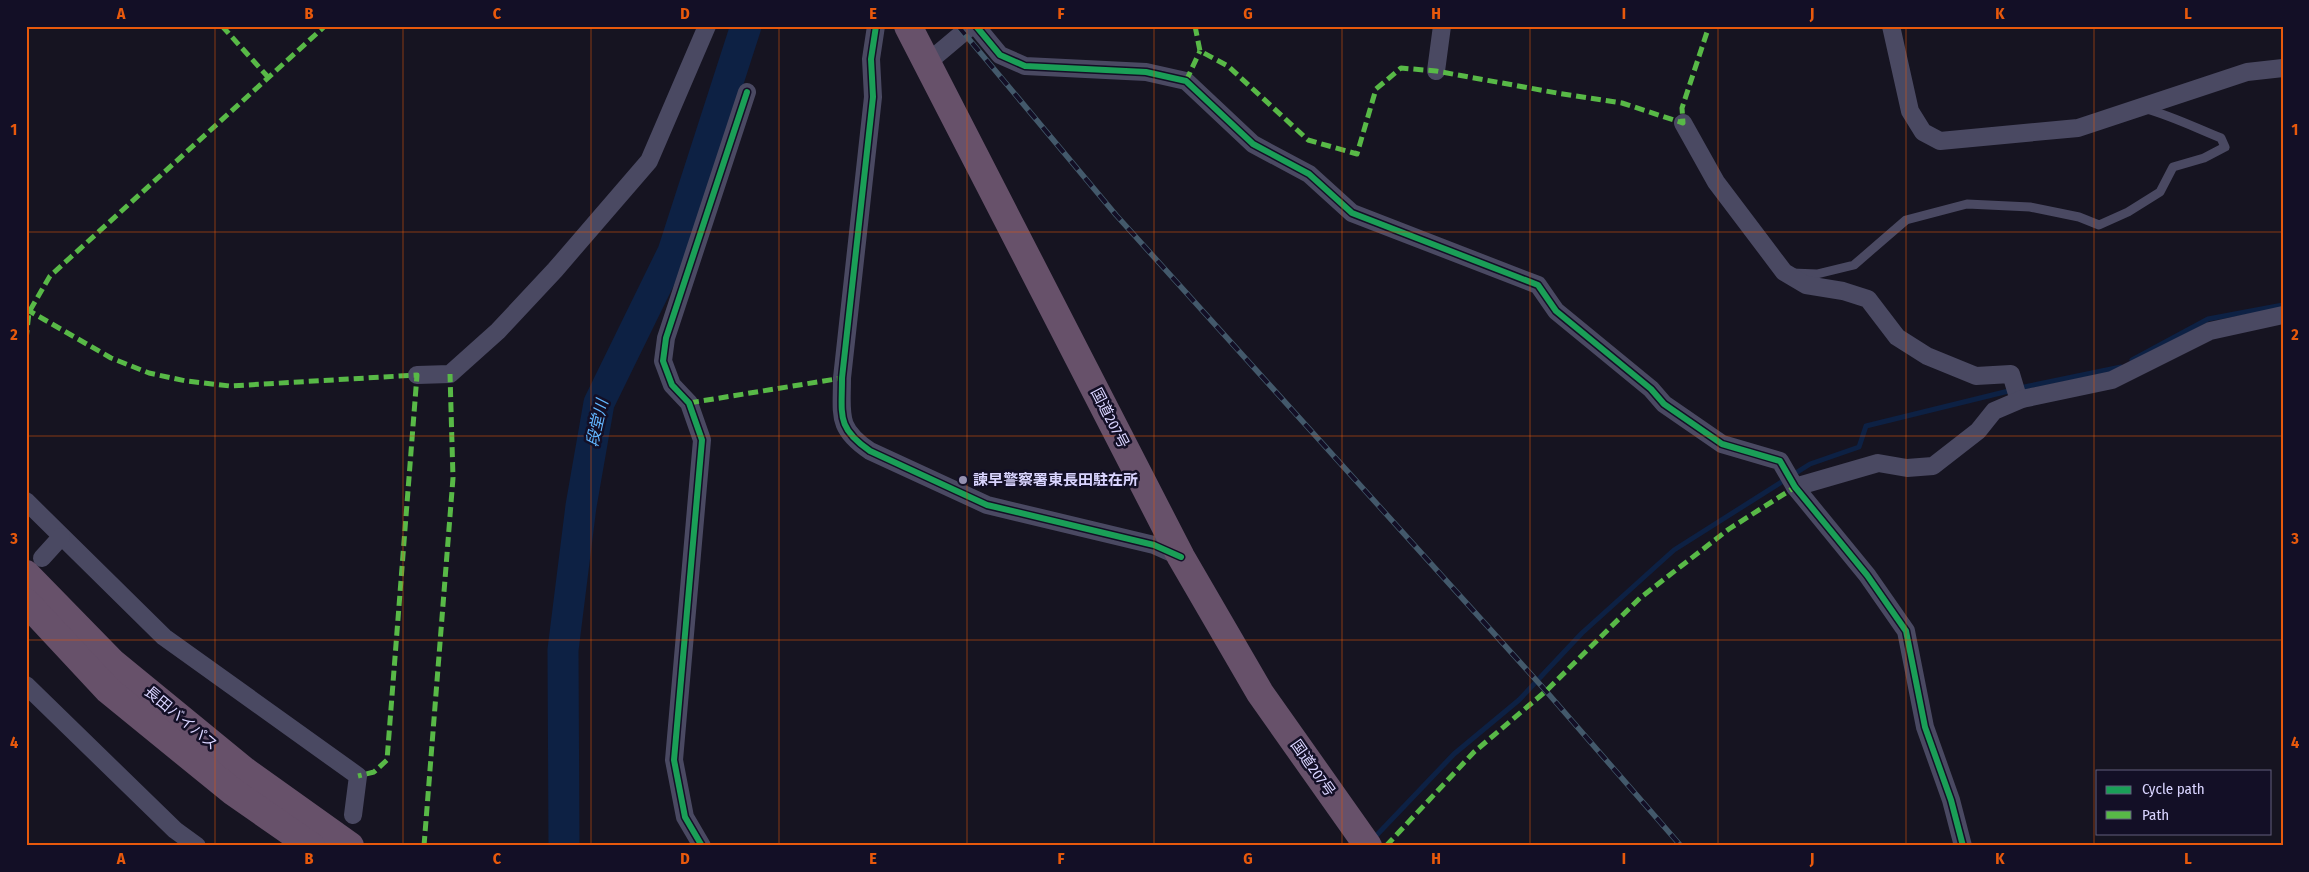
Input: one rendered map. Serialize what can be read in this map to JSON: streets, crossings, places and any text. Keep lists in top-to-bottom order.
{
  "streets": {
    "highway": ["国道207号", "長田バイパス"]
  },
  "water": ["段堂川"],
  "places": ["諫早警察署東長田駐在所"],
  "legend": ["Cycle path", "Path"],
  "grid": {
    "columns": [
      "A",
      "B",
      "C",
      "D",
      "E",
      "F",
      "G",
      "H",
      "I",
      "J",
      "K",
      "L"
    ],
    "rows": [
      "1",
      "2",
      "3",
      "4"
    ]
  }
}
